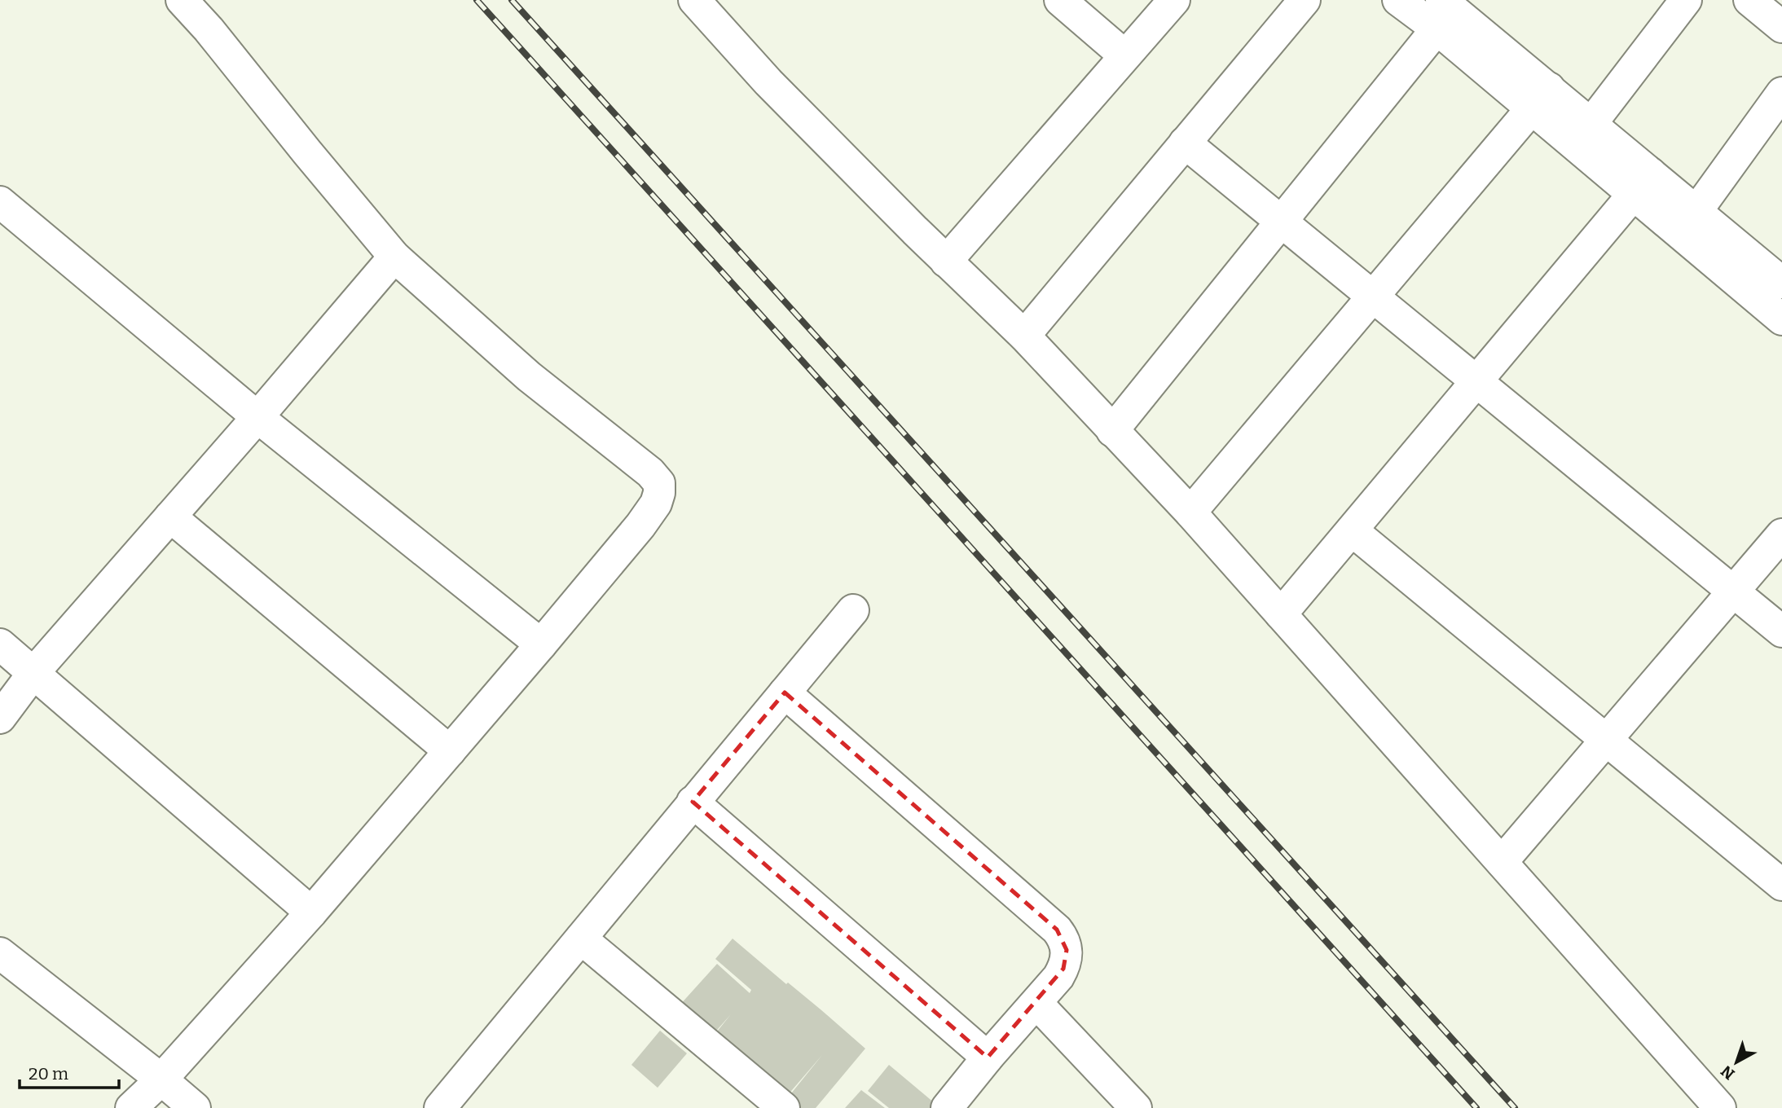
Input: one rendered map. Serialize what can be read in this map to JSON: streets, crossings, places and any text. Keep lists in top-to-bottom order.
{
  "scale_bar": "20 m",
  "north": "bottom left"
}
